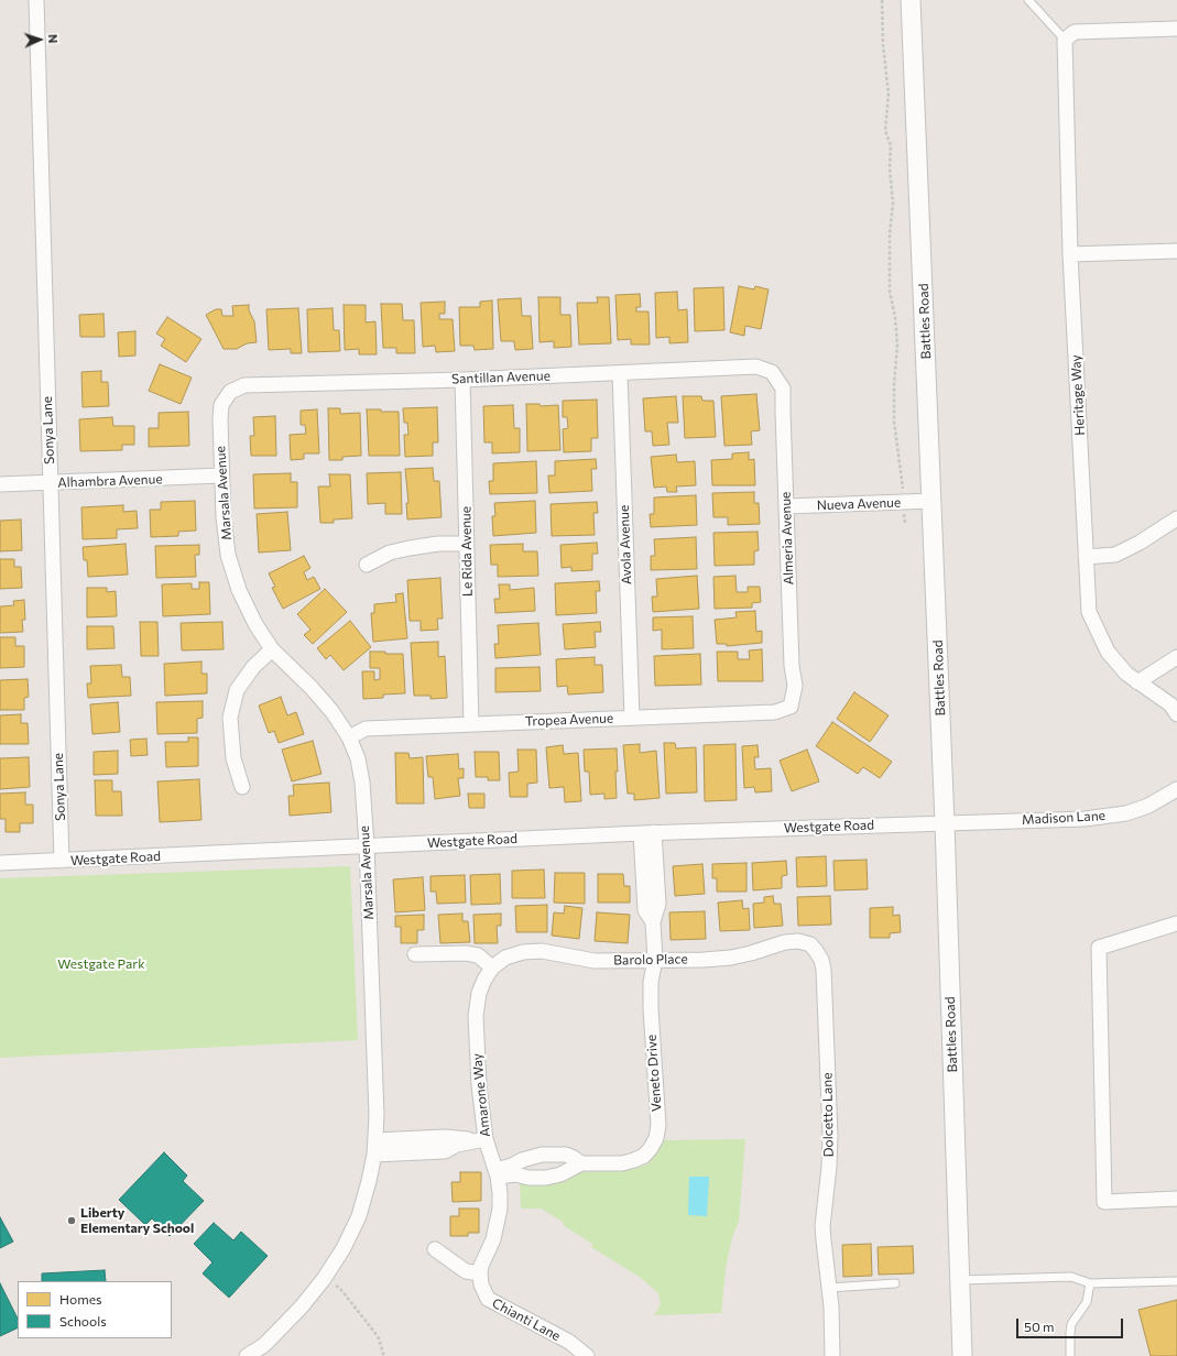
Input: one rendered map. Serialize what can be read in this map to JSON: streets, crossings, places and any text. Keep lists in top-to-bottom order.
{
  "streets": {
    "street": [
      "Battles Road",
      "Santillan Avenue",
      "Heritage Way",
      "Sonya Lane",
      "Alhambra Avenue",
      "Marsala Avenue",
      "Nueva Avenue",
      "Almeria Avenue",
      "Avola Avenue",
      "Le Rida Avenue",
      "Tropea Avenue",
      "Madison Lane",
      "Westgate Road",
      "Barolo Place",
      "Veneto Drive",
      "Amarone Way",
      "Dolcetto Lane",
      "Chianti Lane"
    ]
  },
  "crossings": [
    ["Battles Road", "Nueva Avenue"],
    ["Battles Road", "Madison Lane"],
    ["Battles Road", "Westgate Road"],
    ["Santillan Avenue", "Marsala Avenue"],
    ["Santillan Avenue", "Almeria Avenue"],
    ["Santillan Avenue", "Avola Avenue"],
    ["Santillan Avenue", "Le Rida Avenue"],
    ["Sonya Lane", "Alhambra Avenue"],
    ["Sonya Lane", "Westgate Road"],
    ["Alhambra Avenue", "Marsala Avenue"],
    ["Marsala Avenue", "Tropea Avenue"],
    ["Marsala Avenue", "Westgate Road"],
    ["Nueva Avenue", "Almeria Avenue"],
    ["Almeria Avenue", "Tropea Avenue"],
    ["Avola Avenue", "Tropea Avenue"],
    ["Le Rida Avenue", "Tropea Avenue"],
    ["Madison Lane", "Westgate Road"],
    ["Westgate Road", "Veneto Drive"],
    ["Barolo Place", "Veneto Drive"],
    ["Barolo Place", "Amarone Way"],
    ["Barolo Place", "Dolcetto Lane"],
    ["Veneto Drive", "Amarone Way"],
    ["Amarone Way", "Chianti Lane"]
  ],
  "parks": ["Westgate Park"],
  "places": ["Liberty Elementary School"],
  "legend": ["Homes", "Schools"],
  "scale_bar": "50 m",
  "north": "right"
}
